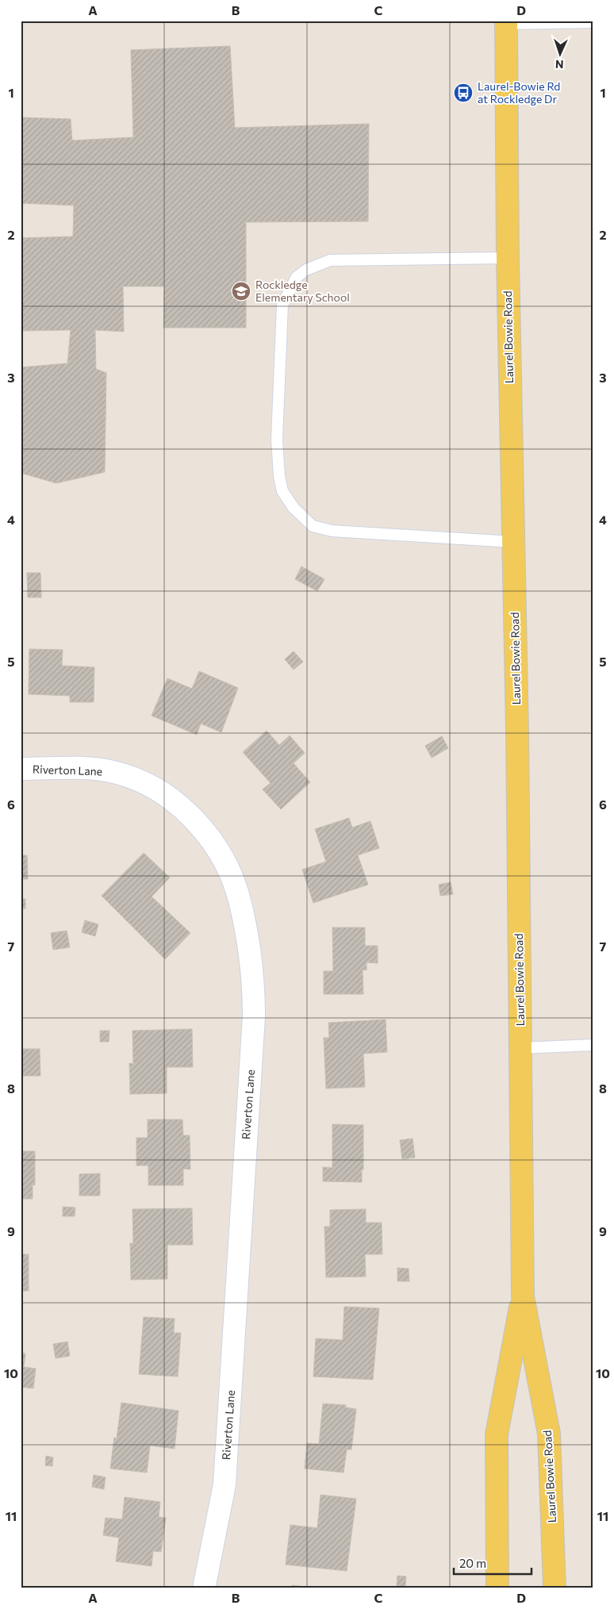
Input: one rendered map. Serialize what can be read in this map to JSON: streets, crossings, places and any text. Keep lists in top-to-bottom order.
{
  "streets": {
    "main road": ["Laurel Bowie Road"],
    "street": ["Riverton Lane"]
  },
  "places": {
    "bus stop": ["Laurel-Bowie Rd at Rockledge Dr"],
    "school or university": ["Rockledge Elementary School"]
  },
  "scale_bar": "20 m",
  "north": "bottom",
  "grid": {
    "columns": [
      "A",
      "B",
      "C",
      "D"
    ],
    "rows": [
      "1",
      "2",
      "3",
      "4",
      "5",
      "6",
      "7",
      "8",
      "9",
      "10",
      "11"
    ]
  }
}
